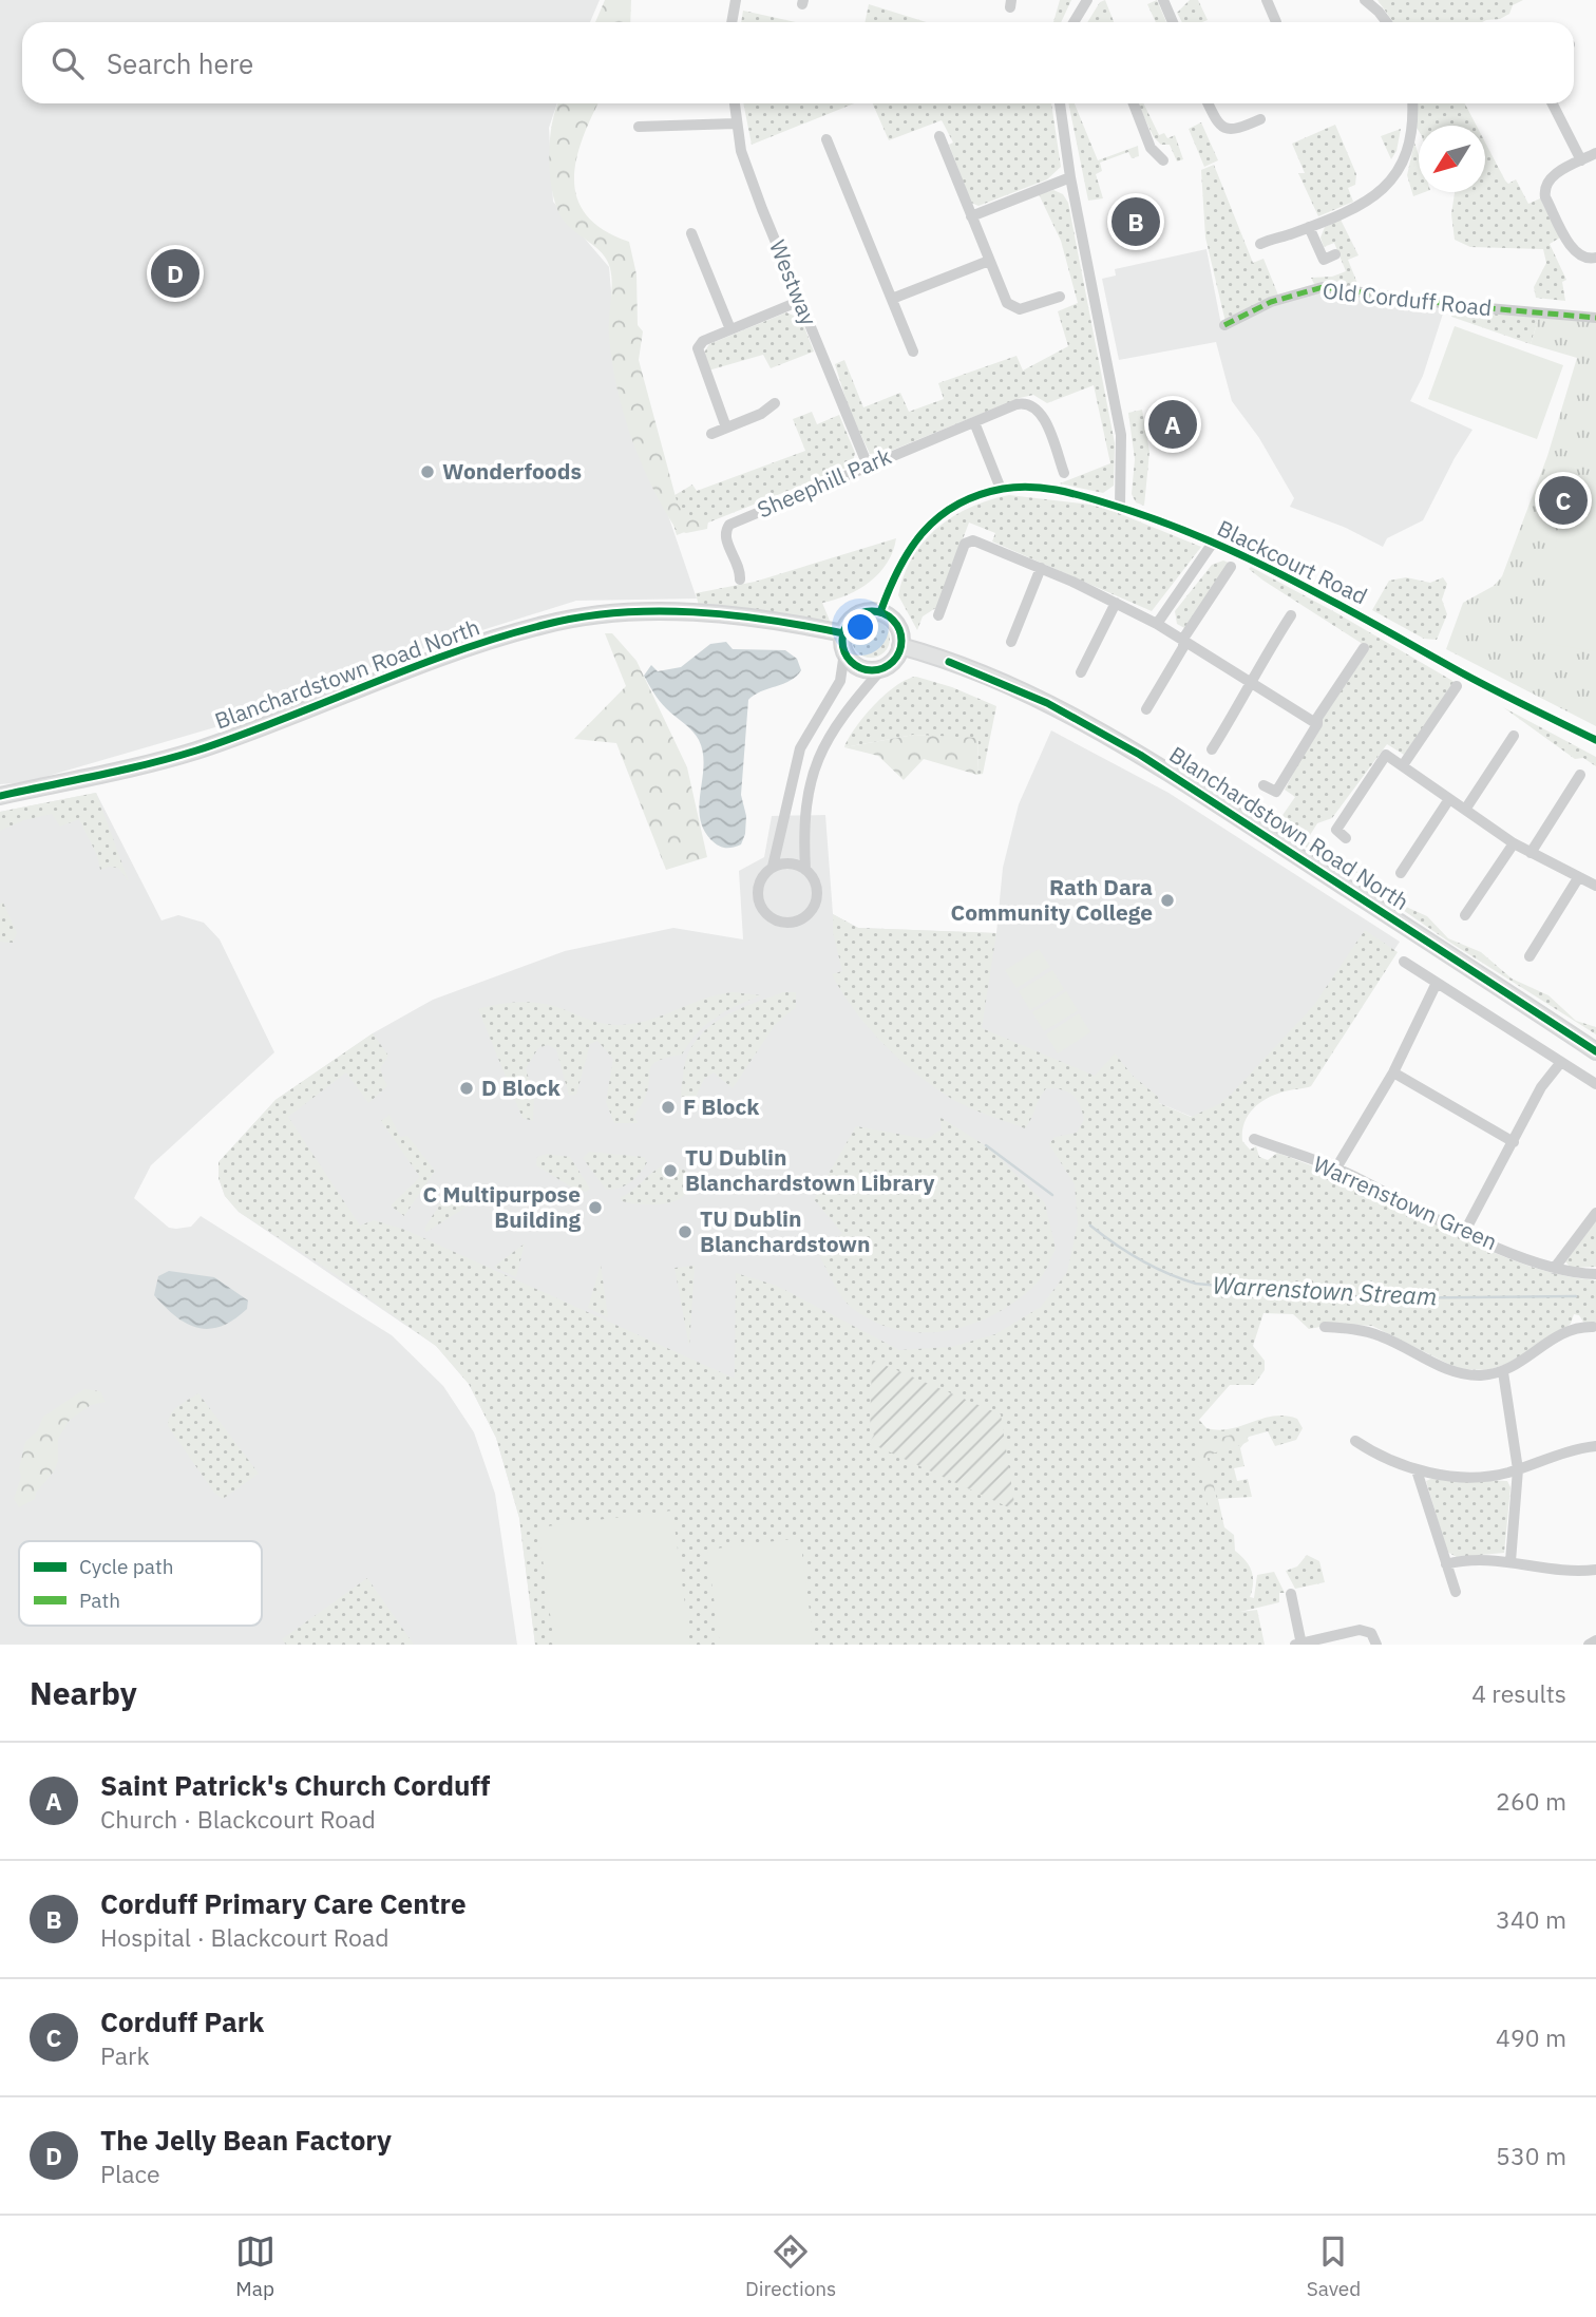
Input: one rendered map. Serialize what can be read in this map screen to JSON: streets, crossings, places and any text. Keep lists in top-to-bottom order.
{
  "streets": {
    "main road": ["Blanchardstown Road North"],
    "street": [
      "Westway",
      "Old Corduff Road",
      "Sheephill Park",
      "Blackcourt Road",
      "Warrenstown Green"
    ]
  },
  "crossings": [
    ["Westway", "Sheephill Park"],
    ["Blackcourt Road", "Blanchardstown Road North"]
  ],
  "water": ["Warrenstown Stream"],
  "places": [
    "Wonderfoods",
    "Rath Dara Community College",
    "D Block",
    "F Block",
    "TU Dublin Blanchardstown Library",
    "C Multipurpose Building",
    "TU Dublin Blanchardstown"
  ],
  "legend": ["Cycle path", "Path"],
  "north": "bottom left",
  "page": {
    "search": "Search here",
    "pins": [
      "B",
      "D",
      "A",
      "C"
    ],
    "heading": ["Nearby", "4 results"],
    "list": [
      {
        "mark": "A",
        "name": "Saint Patrick's Church Corduff",
        "note": "Church · Blackcourt Road",
        "value": "260 m"
      },
      {
        "mark": "B",
        "name": "Corduff Primary Care Centre",
        "note": "Hospital · Blackcourt Road",
        "value": "340 m"
      },
      {
        "mark": "C",
        "name": "Corduff Park",
        "note": "Park",
        "value": "490 m"
      },
      {
        "mark": "D",
        "name": "The Jelly Bean Factory",
        "note": "Place",
        "value": "530 m"
      }
    ],
    "nav": ["Map", "Directions", "Saved"]
  }
}
